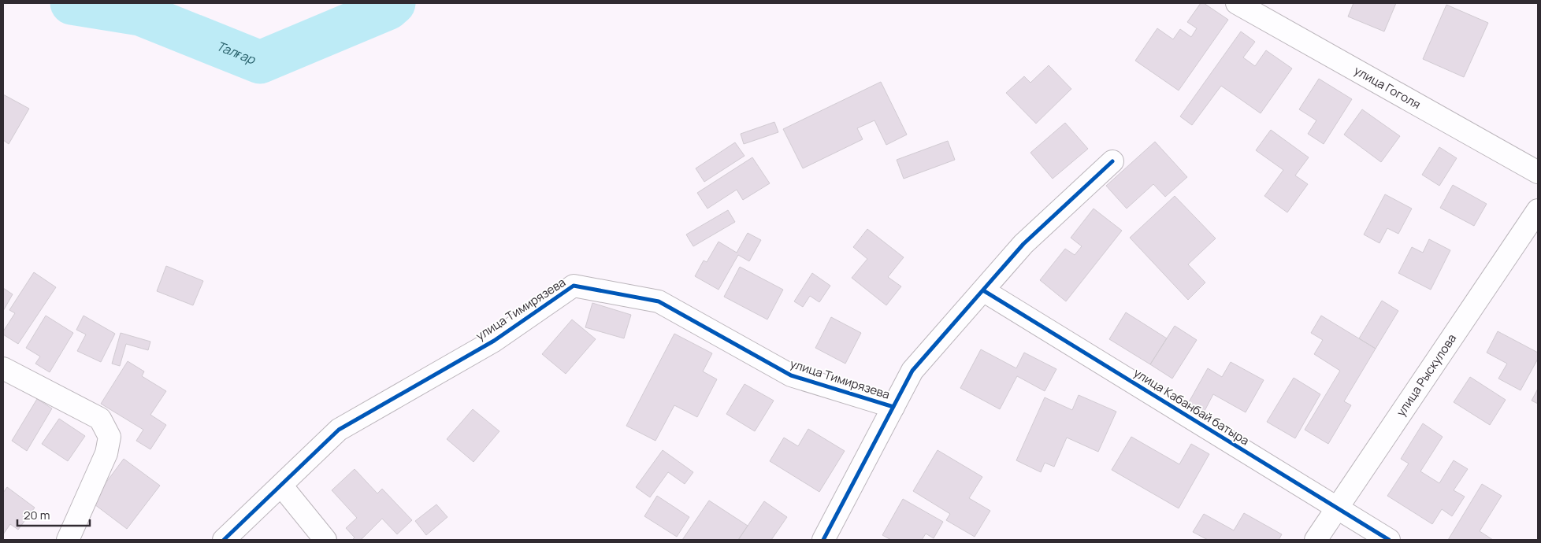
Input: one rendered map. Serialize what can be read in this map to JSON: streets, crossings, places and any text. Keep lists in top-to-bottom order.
{
  "streets": {
    "street": [
      "улица Гоголя",
      "улица Тимирязева",
      "улица Рыскулова",
      "улица Кабанбай батыра"
    ]
  },
  "crossings": [
    ["улица Тимирязева", "улица Кабанбай батыра"],
    ["улица Рыскулова", "улица Кабанбай батыра"]
  ],
  "water": ["Талғар"],
  "scale_bar": "20 m"
}
